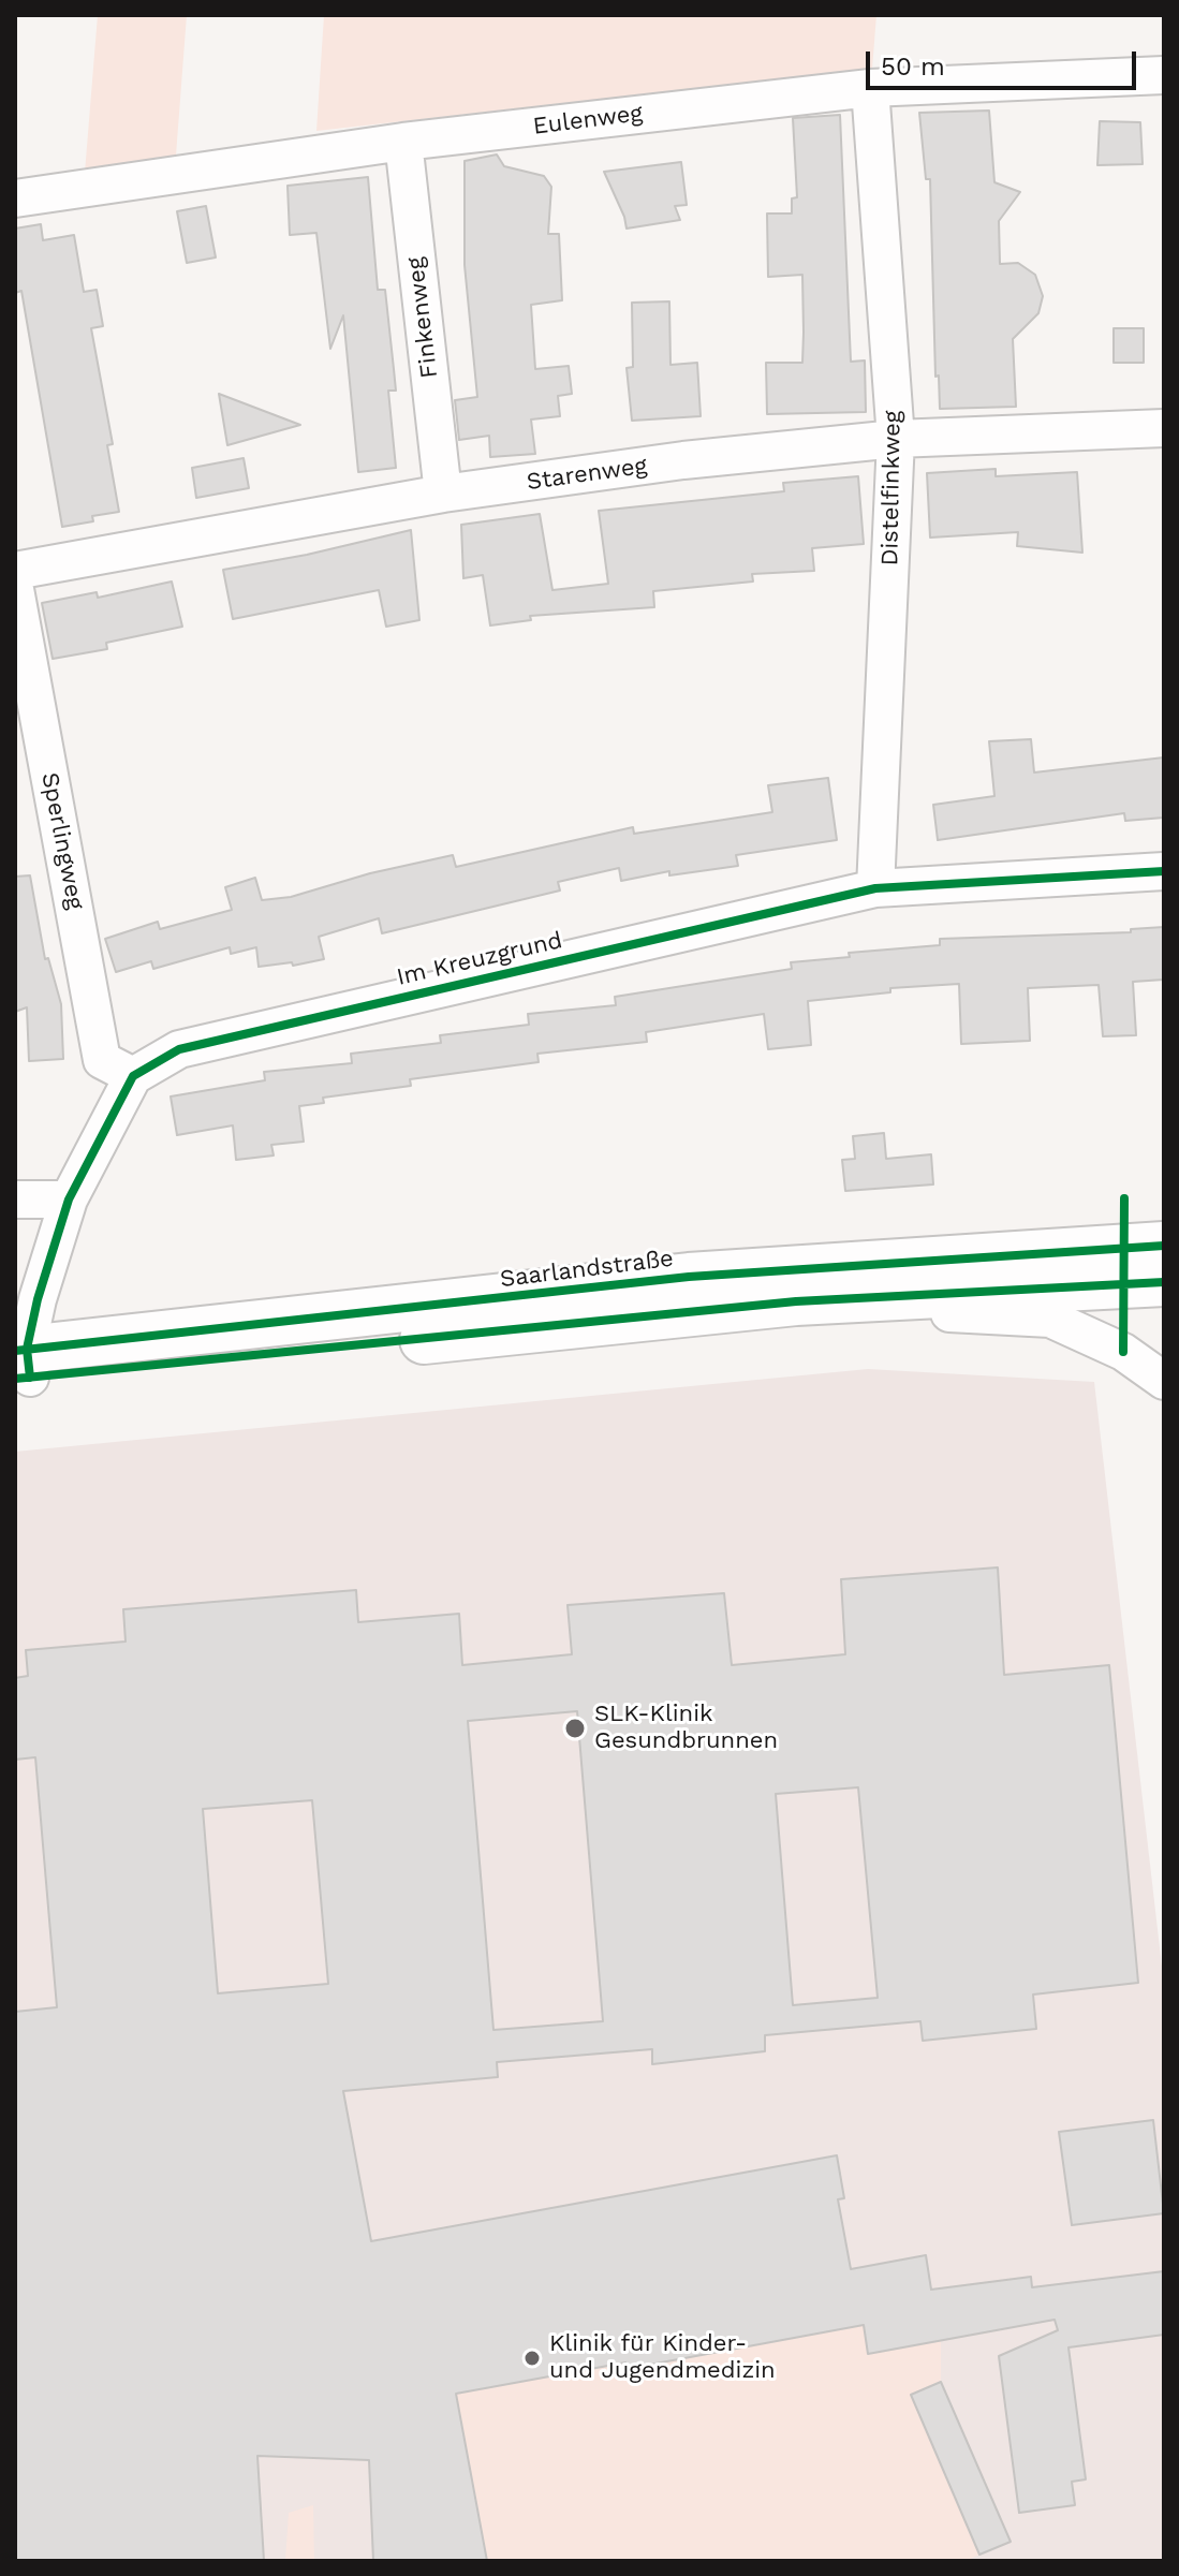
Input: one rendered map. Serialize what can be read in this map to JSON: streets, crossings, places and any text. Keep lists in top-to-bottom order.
{
  "streets": {
    "main road": ["Saarlandstraße"],
    "street": [
      "Eulenweg",
      "Finkenweg",
      "Starenweg",
      "Distelfinkweg",
      "Sperlingweg",
      "Im Kreuzgrund"
    ]
  },
  "crossings": [
    ["Eulenweg", "Finkenweg"],
    ["Eulenweg", "Distelfinkweg"],
    ["Finkenweg", "Starenweg"],
    ["Starenweg", "Distelfinkweg"],
    ["Distelfinkweg", "Im Kreuzgrund"],
    ["Sperlingweg", "Im Kreuzgrund"]
  ],
  "places": ["SLK-Klinik Gesundbrunnen", "Klinik für Kinder- und Jugendmedizin"],
  "scale_bar": "50 m"
}
